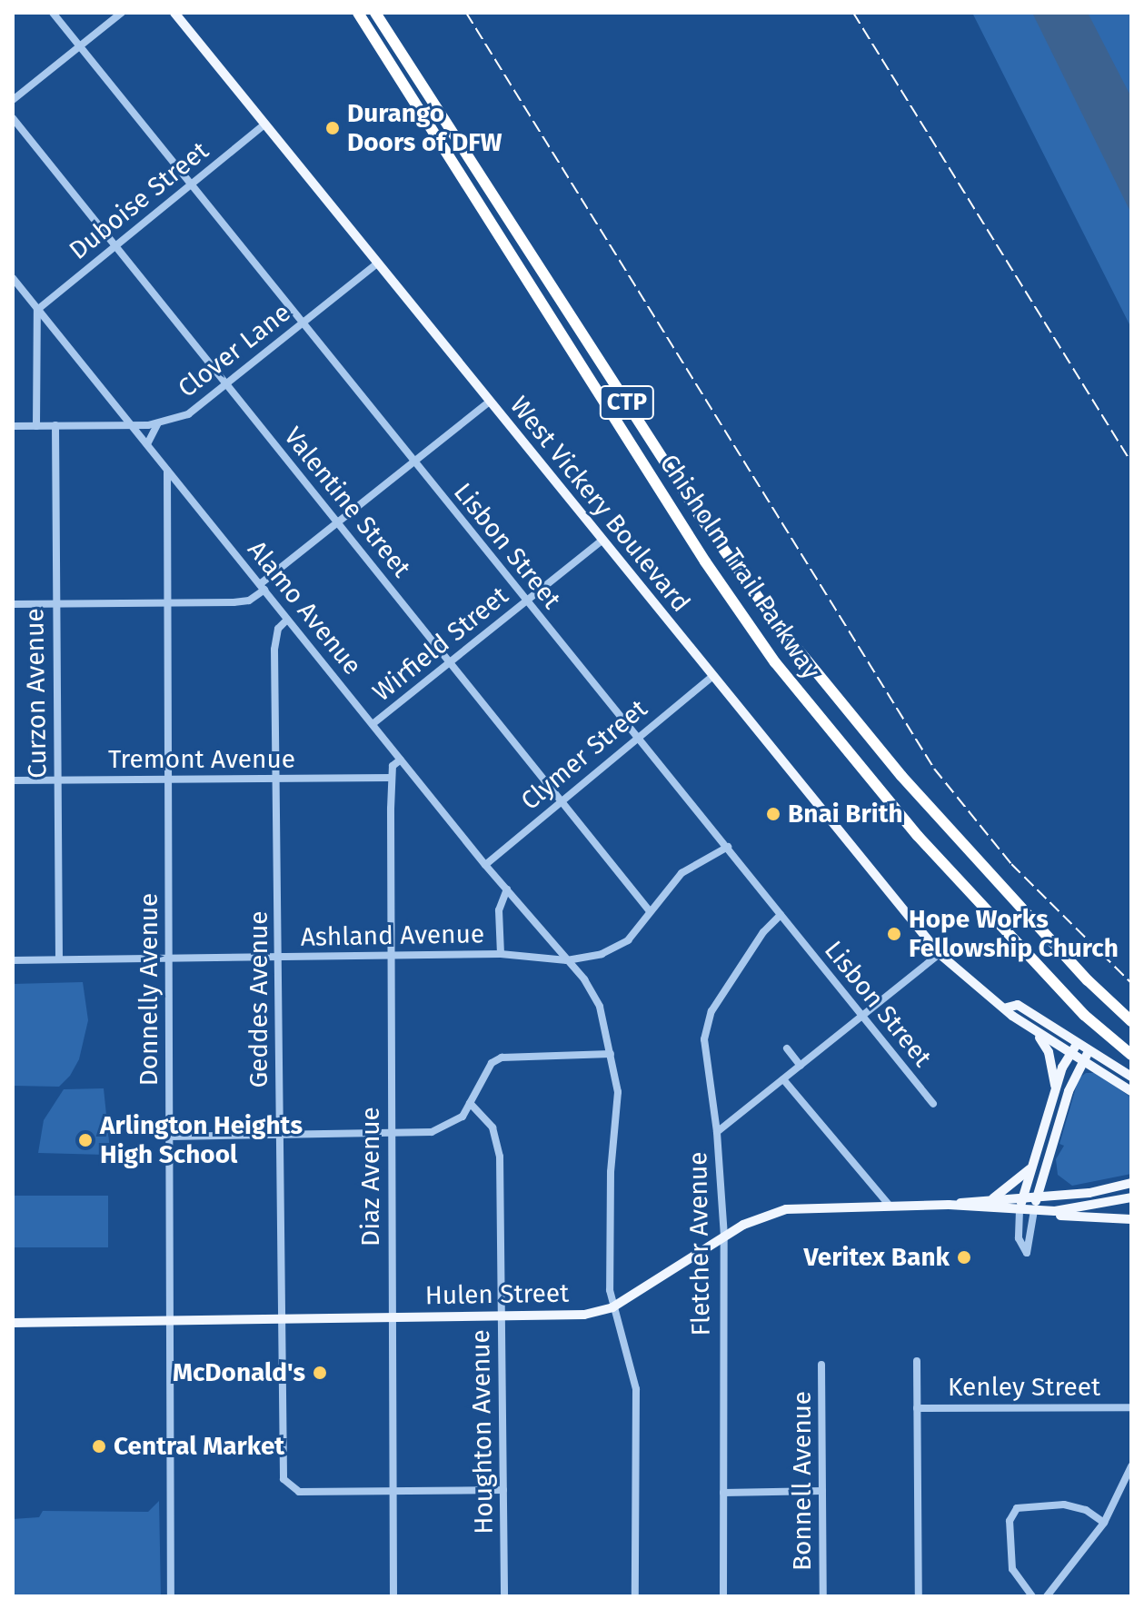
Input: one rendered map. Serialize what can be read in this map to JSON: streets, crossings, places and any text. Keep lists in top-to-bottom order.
{
  "streets": {
    "highway": ["CTP", "Chisholm Trail Parkway"],
    "main road": ["West Vickery Boulevard", "Hulen Street"],
    "street": [
      "Duboise Street",
      "Clover Lane",
      "Valentine Street",
      "Lisbon Street",
      "Alamo Avenue",
      "Wirfield Street",
      "Curzon Avenue",
      "Clymer Street",
      "Tremont Avenue",
      "Ashland Avenue",
      "Donnelly Avenue",
      "Geddes Avenue",
      "Diaz Avenue",
      "Fletcher Avenue",
      "Kenley Street",
      "Houghton Avenue",
      "Bonnell Avenue"
    ]
  },
  "crossings": [
    ["Duboise Street", "Valentine Street"],
    ["Duboise Street", "West Vickery Boulevard"],
    ["Duboise Street", "Lisbon Street"],
    ["Duboise Street", "Alamo Avenue"],
    ["Clover Lane", "Valentine Street"],
    ["Clover Lane", "West Vickery Boulevard"],
    ["Clover Lane", "Lisbon Street"],
    ["Clover Lane", "Alamo Avenue"],
    ["Clover Lane", "Curzon Avenue"],
    ["Valentine Street", "Wirfield Street"],
    ["Valentine Street", "Clymer Street"],
    ["Valentine Street", "Ashland Avenue"],
    ["West Vickery Boulevard", "Lisbon Street"],
    ["West Vickery Boulevard", "Wirfield Street"],
    ["West Vickery Boulevard", "Clymer Street"],
    ["West Vickery Boulevard", "Hulen Street"],
    ["Lisbon Street", "Wirfield Street"],
    ["Lisbon Street", "Clymer Street"],
    ["Lisbon Street", "Ashland Avenue"],
    ["Lisbon Street", "Fletcher Avenue"],
    ["Lisbon Street", "Hulen Street"],
    ["Alamo Avenue", "Wirfield Street"],
    ["Alamo Avenue", "Clymer Street"],
    ["Alamo Avenue", "Ashland Avenue"],
    ["Alamo Avenue", "Donnelly Avenue"],
    ["Alamo Avenue", "Geddes Avenue"],
    ["Alamo Avenue", "Diaz Avenue"],
    ["Alamo Avenue", "Hulen Street"],
    ["Curzon Avenue", "Tremont Avenue"],
    ["Curzon Avenue", "Ashland Avenue"],
    ["Tremont Avenue", "Donnelly Avenue"],
    ["Tremont Avenue", "Geddes Avenue"],
    ["Tremont Avenue", "Diaz Avenue"],
    ["Ashland Avenue", "Donnelly Avenue"],
    ["Ashland Avenue", "Geddes Avenue"],
    ["Ashland Avenue", "Diaz Avenue"],
    ["Donnelly Avenue", "Hulen Street"],
    ["Geddes Avenue", "Diaz Avenue"],
    ["Geddes Avenue", "Hulen Street"],
    ["Diaz Avenue", "Hulen Street"],
    ["Fletcher Avenue", "Hulen Street"],
    ["Hulen Street", "Houghton Avenue"]
  ],
  "places": [
    "Durango Doors of DFW",
    "Bnai Brith",
    "Hope Works Fellowship Church",
    "Arlington Heights High School",
    "Veritex Bank",
    "McDonald's",
    "Central Market"
  ]
}
